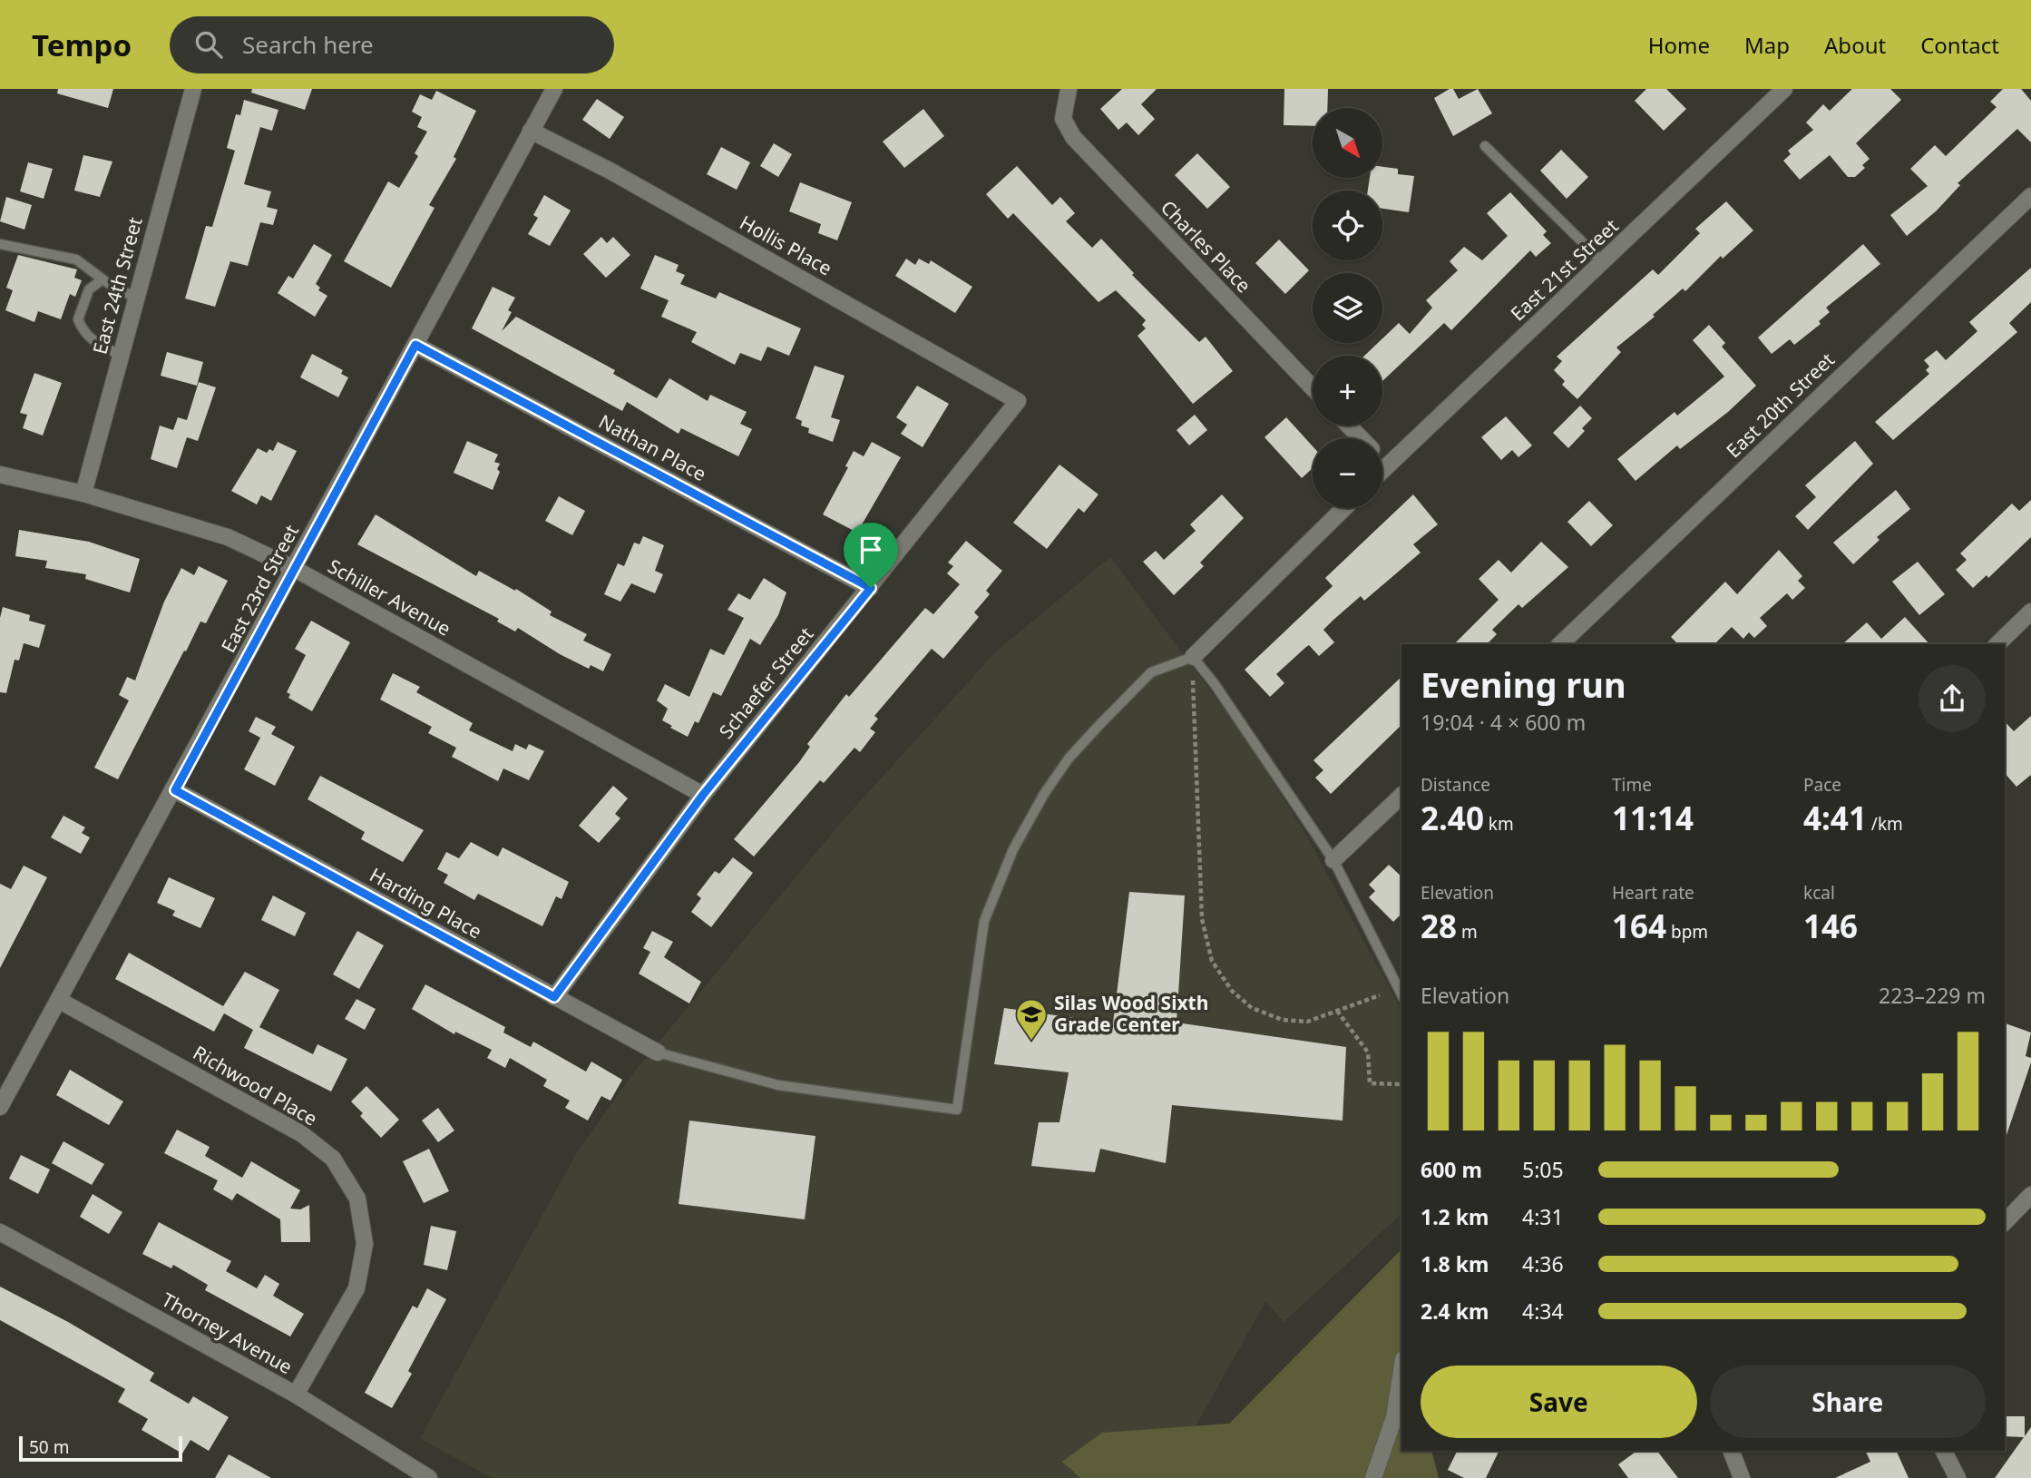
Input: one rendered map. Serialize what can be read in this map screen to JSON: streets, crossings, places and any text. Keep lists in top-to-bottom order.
{
  "streets": {
    "street": [
      "Hollis Place",
      "Charles Place",
      "East 21st Street",
      "East 24th Street",
      "East 20th Street",
      "Nathan Place",
      "East 23rd Street",
      "Schiller Avenue",
      "Schaefer Street",
      "Harding Place",
      "Richwood Place",
      "Thorney Avenue"
    ]
  },
  "crossings": [
    ["Hollis Place", "East 23rd Street"],
    ["Hollis Place", "Schaefer Street"],
    ["East 24th Street", "Schiller Avenue"],
    ["Nathan Place", "East 23rd Street"],
    ["Nathan Place", "Schaefer Street"],
    ["East 23rd Street", "Schiller Avenue"],
    ["East 23rd Street", "Harding Place"],
    ["East 23rd Street", "Richwood Place"],
    ["Schiller Avenue", "Schaefer Street"],
    ["Schaefer Street", "Harding Place"],
    ["Richwood Place", "Thorney Avenue"]
  ],
  "places": {
    "school or university": ["Silas Wood Sixth Grade Center"]
  },
  "scale_bar": "50 m",
  "north": "bottom right",
  "page": {
    "header": "Tempo",
    "search": "Search here",
    "nav": [
      "Home",
      "Map",
      "About",
      "Contact"
    ],
    "map_buttons": ["+", "−"],
    "heading": ["Evening run", "19:04 · 4 × 600 m"],
    "stats": [
      ["Distance", "2.40 km"],
      ["Time", "11:14"],
      ["Pace", "4:41 /km"],
      ["Elevation", "28 m"],
      ["Heart rate", "164 bpm"],
      ["kcal", "146"]
    ],
    "chart": ["Elevation", "223–229 m"],
    "list": [
      {
        "name": "600 m",
        "note": "5:05"
      },
      {
        "name": "1.2 km",
        "note": "4:31"
      },
      {
        "name": "1.8 km",
        "note": "4:36"
      },
      {
        "name": "2.4 km",
        "note": "4:34"
      }
    ],
    "buttons": ["Save", "Share"],
    "scale": "50 m"
  }
}
